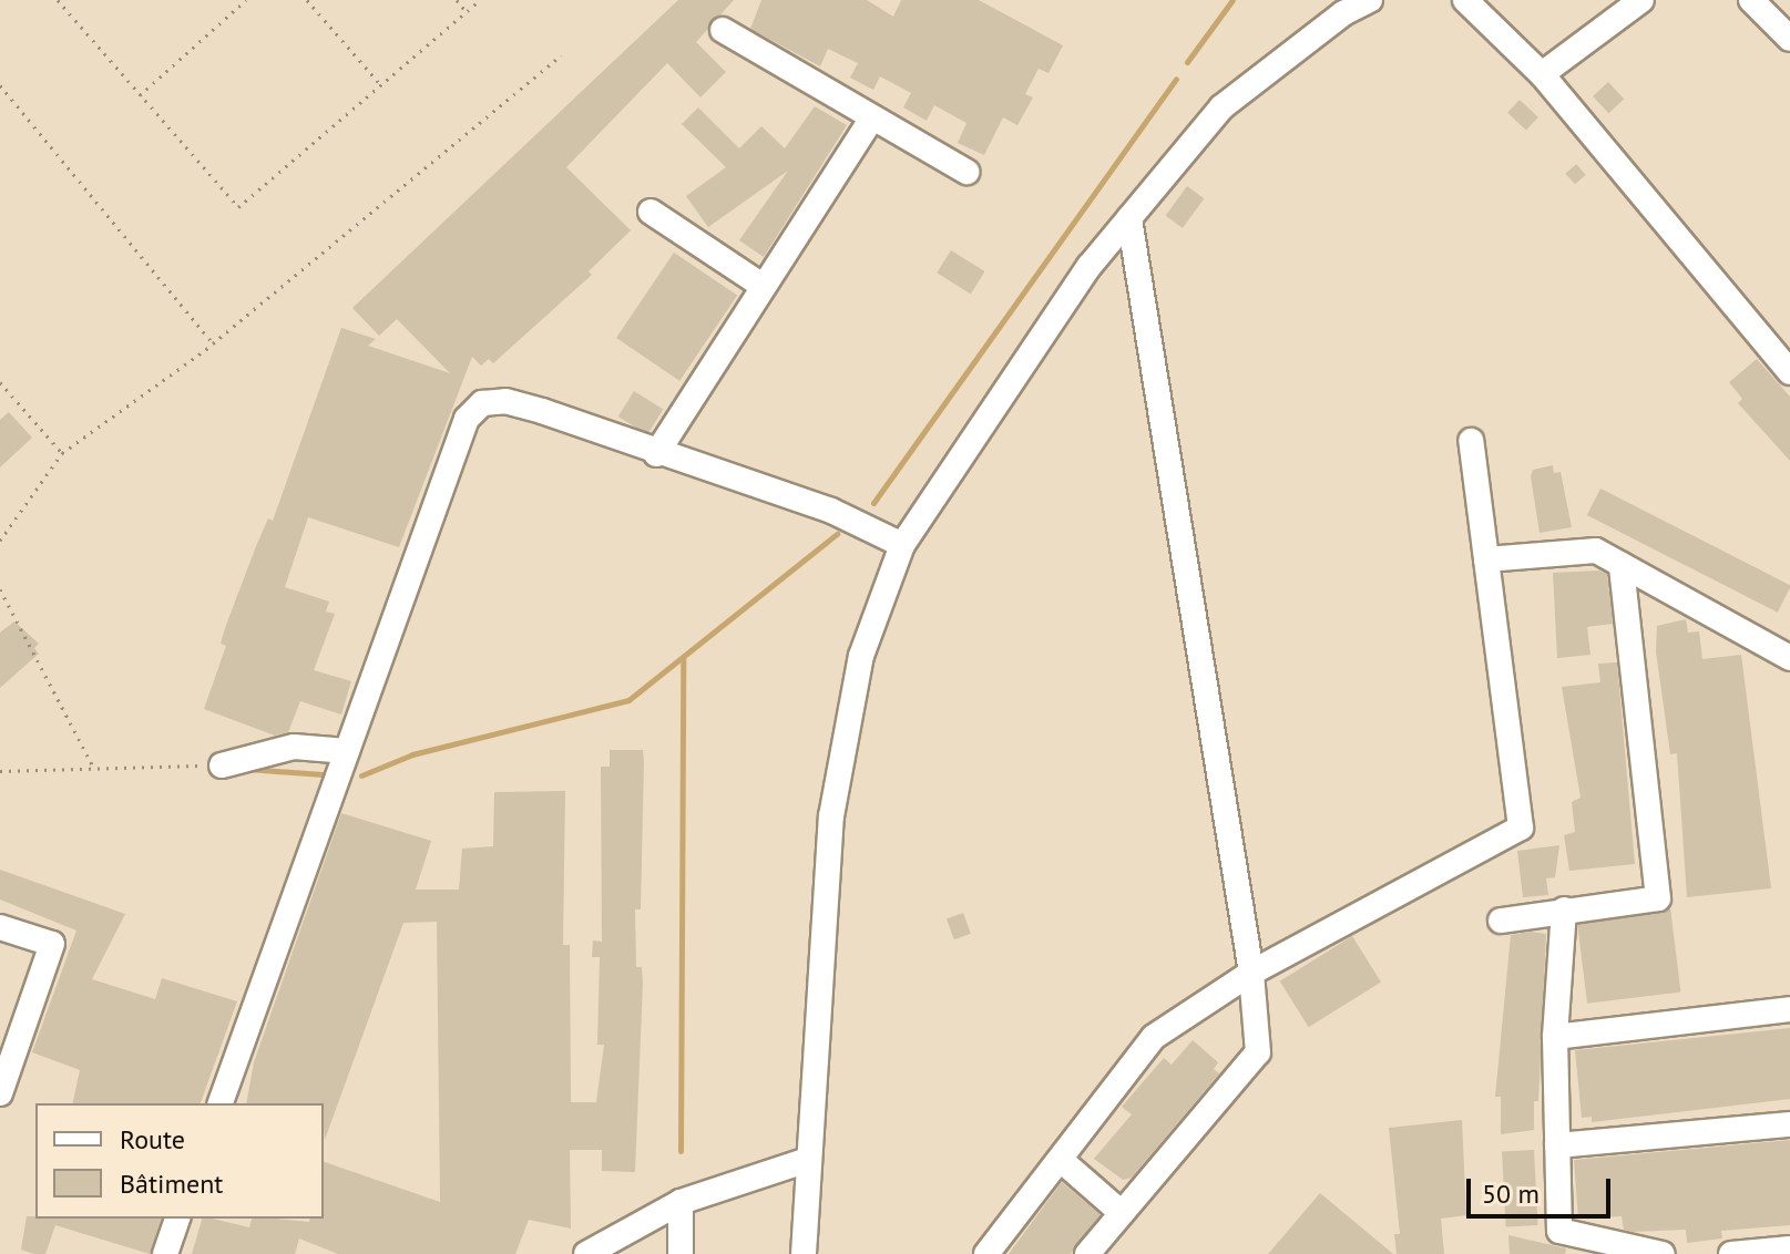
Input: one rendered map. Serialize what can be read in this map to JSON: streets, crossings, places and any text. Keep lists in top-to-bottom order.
{
  "legend": ["Route", "Bâtiment"],
  "scale_bar": "50 m"
}
